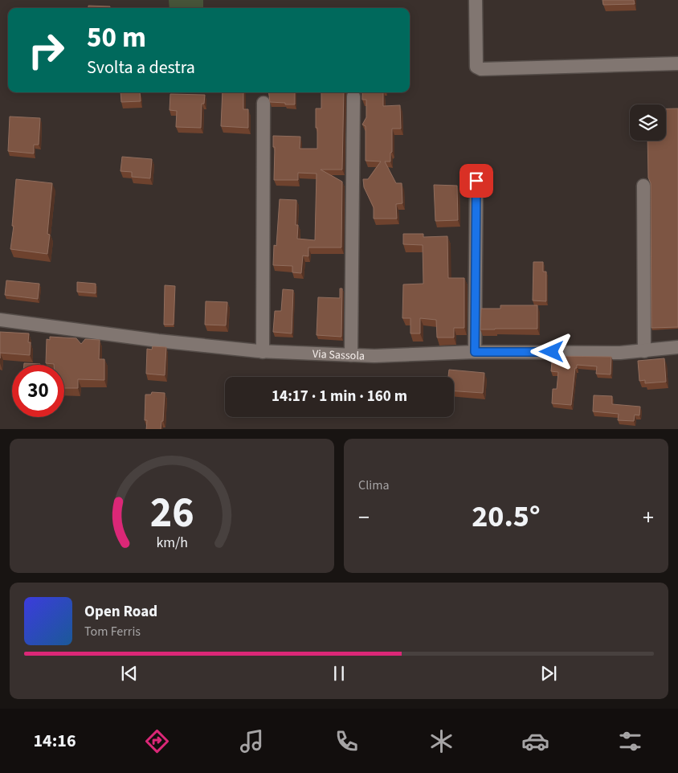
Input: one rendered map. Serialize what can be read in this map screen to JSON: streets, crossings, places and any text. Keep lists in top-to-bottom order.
{
  "streets": {
    "street": ["Via Sassola"]
  },
  "page": {
    "turn": ["50 m", "Svolta a destra"],
    "limit": "30",
    "trip": "14:17 · 1 min · 160 m",
    "tile": "Clima",
    "heat": ["−", "20.5°", "+"],
    "song": ["Open Road", "Tom Ferris"],
    "tabs": "14:16",
    "gauge": ["26", "km/h"]
  }
}
